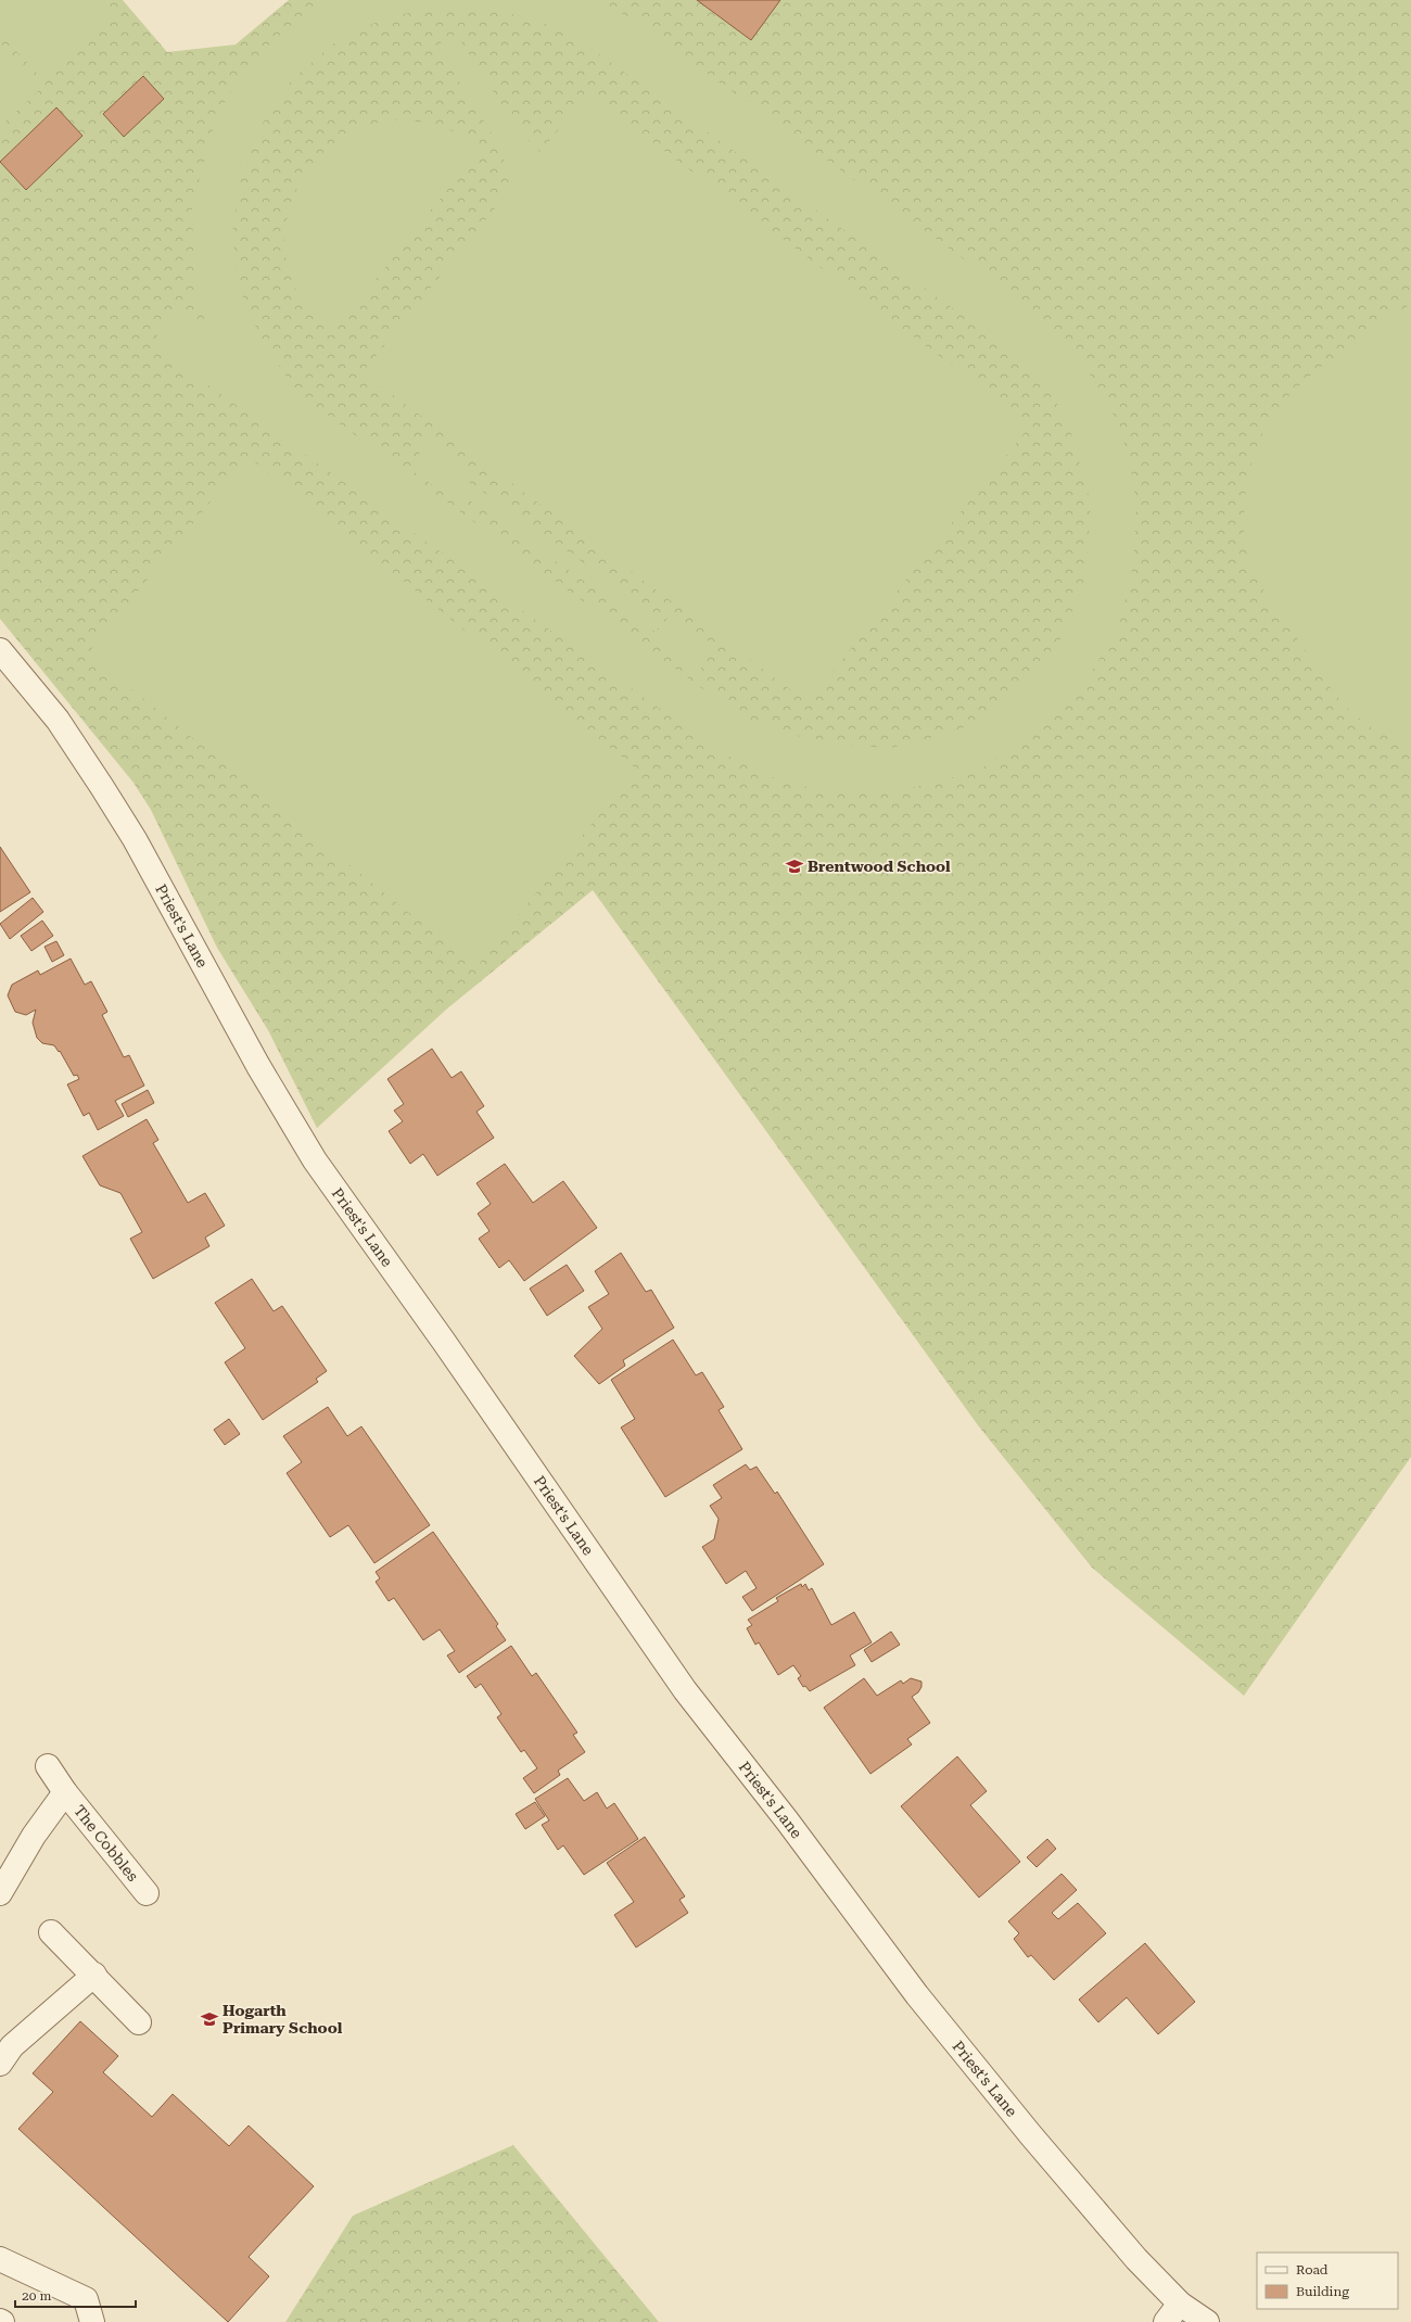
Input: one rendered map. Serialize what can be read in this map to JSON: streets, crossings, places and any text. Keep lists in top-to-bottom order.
{
  "streets": {
    "street": ["Priest's Lane", "The Cobbles"]
  },
  "places": {
    "school or university": ["Brentwood School", "Hogarth Primary School"]
  },
  "legend": ["Road", "Building"],
  "scale_bar": "20 m"
}
